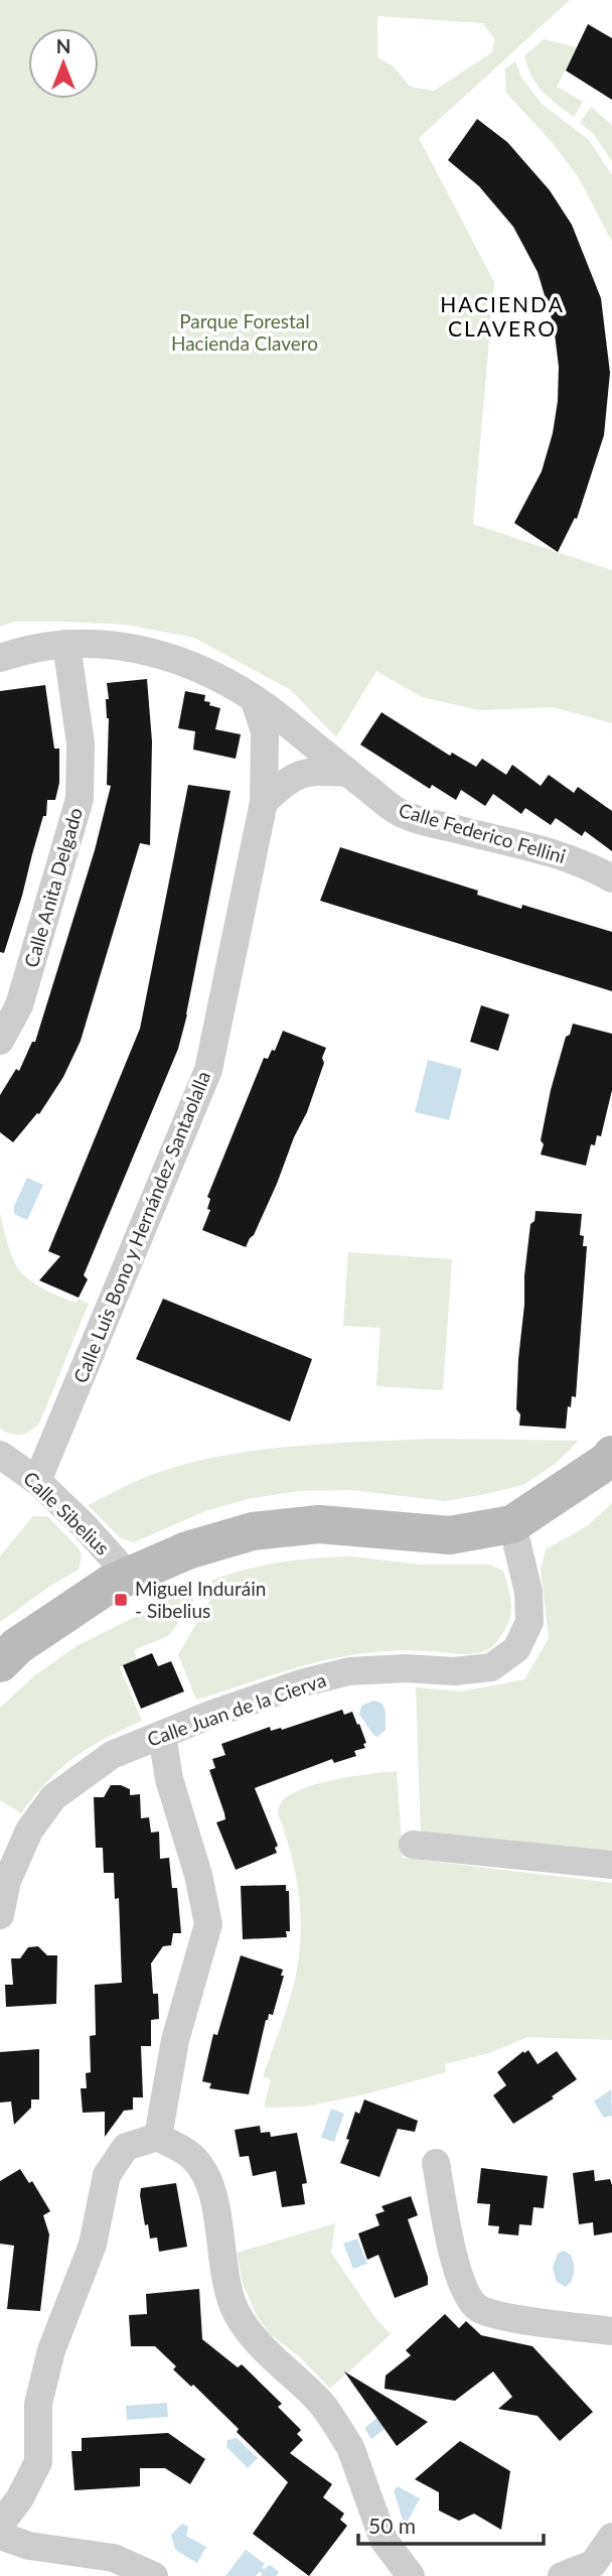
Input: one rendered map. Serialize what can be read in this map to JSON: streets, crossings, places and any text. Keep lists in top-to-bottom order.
{
  "streets": {
    "street": [
      "Calle Federico Fellini",
      "Calle Anita Delgado",
      "Calle Luis Bono y Hernández Santaolalla",
      "Calle Sibelius",
      "Calle Juan de la Cierva"
    ]
  },
  "crossings": [
    ["Calle Federico Fellini", "Calle Anita Delgado"],
    ["Calle Federico Fellini", "Calle Luis Bono y Hernández Santaolalla"],
    ["Calle Luis Bono y Hernández Santaolalla", "Calle Sibelius"]
  ],
  "districts": ["HACIENDA CLAVERO"],
  "parks": ["Parque Forestal Hacienda Clavero"],
  "places": {
    "transit": ["Miguel Induráin - Sibelius"]
  },
  "scale_bar": "50 m",
  "north": "top"
}
